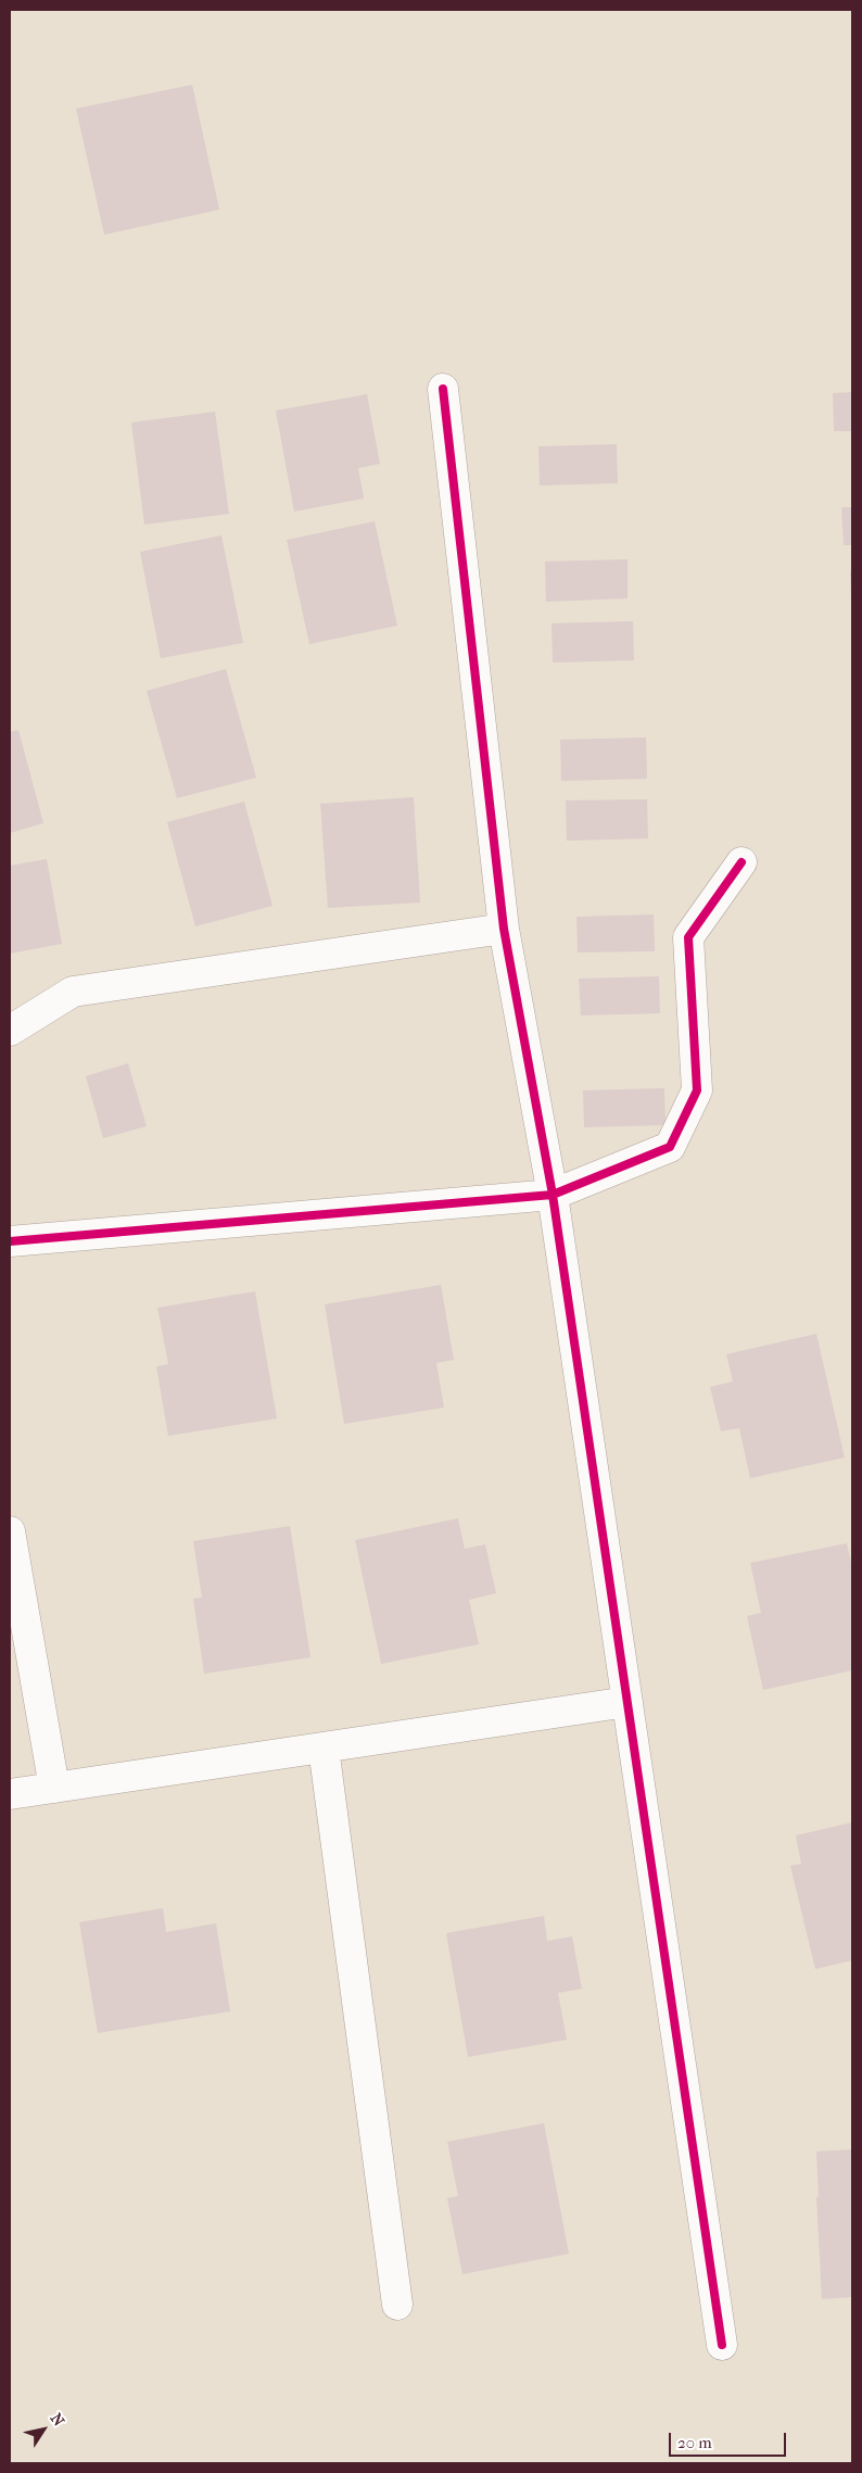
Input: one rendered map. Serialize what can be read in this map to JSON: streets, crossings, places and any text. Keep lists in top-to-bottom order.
{
  "scale_bar": "20 m",
  "north": "top right"
}
